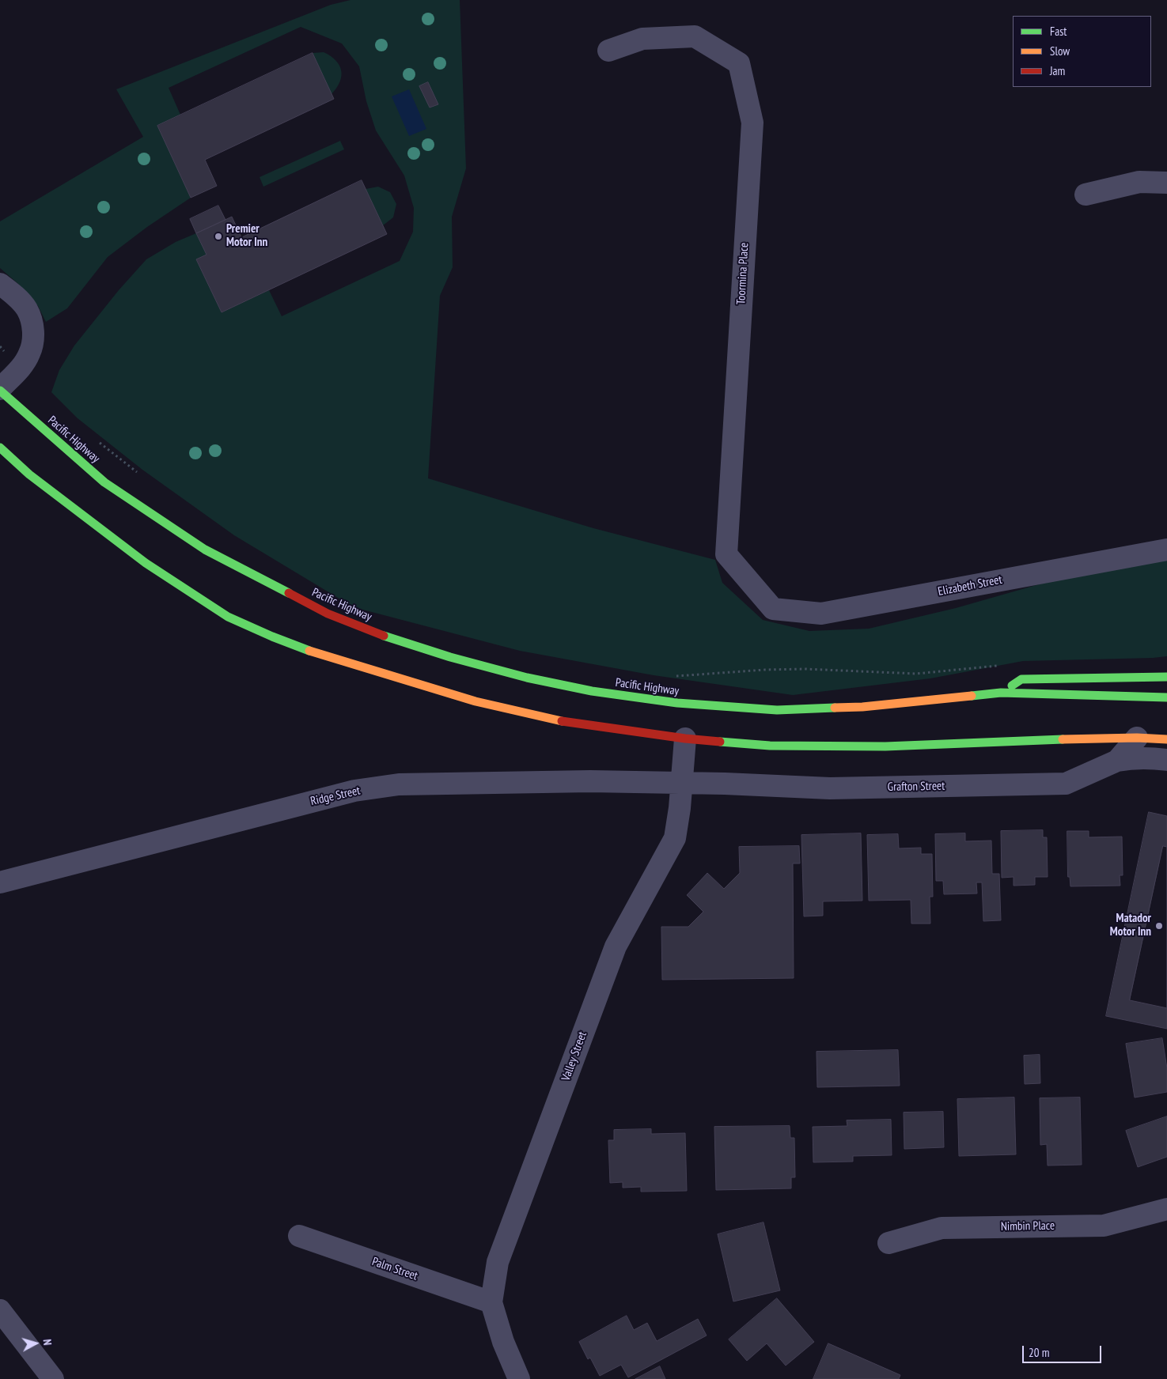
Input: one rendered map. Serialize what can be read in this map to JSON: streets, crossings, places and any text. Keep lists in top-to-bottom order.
{
  "streets": {
    "highway": ["Pacific Highway"],
    "street": [
      "Toormina Place",
      "Elizabeth Street",
      "Grafton Street",
      "Ridge Street",
      "Valley Street",
      "Nimbin Place",
      "Palm Street"
    ]
  },
  "crossings": [
    ["Toormina Place", "Elizabeth Street"],
    ["Grafton Street", "Ridge Street"],
    ["Grafton Street", "Valley Street"],
    ["Ridge Street", "Valley Street"],
    ["Valley Street", "Palm Street"]
  ],
  "places": ["Premier Motor Inn", "Matador Motor Inn"],
  "legend": ["Fast", "Slow", "Jam"],
  "scale_bar": "20 m",
  "north": "right"
}
